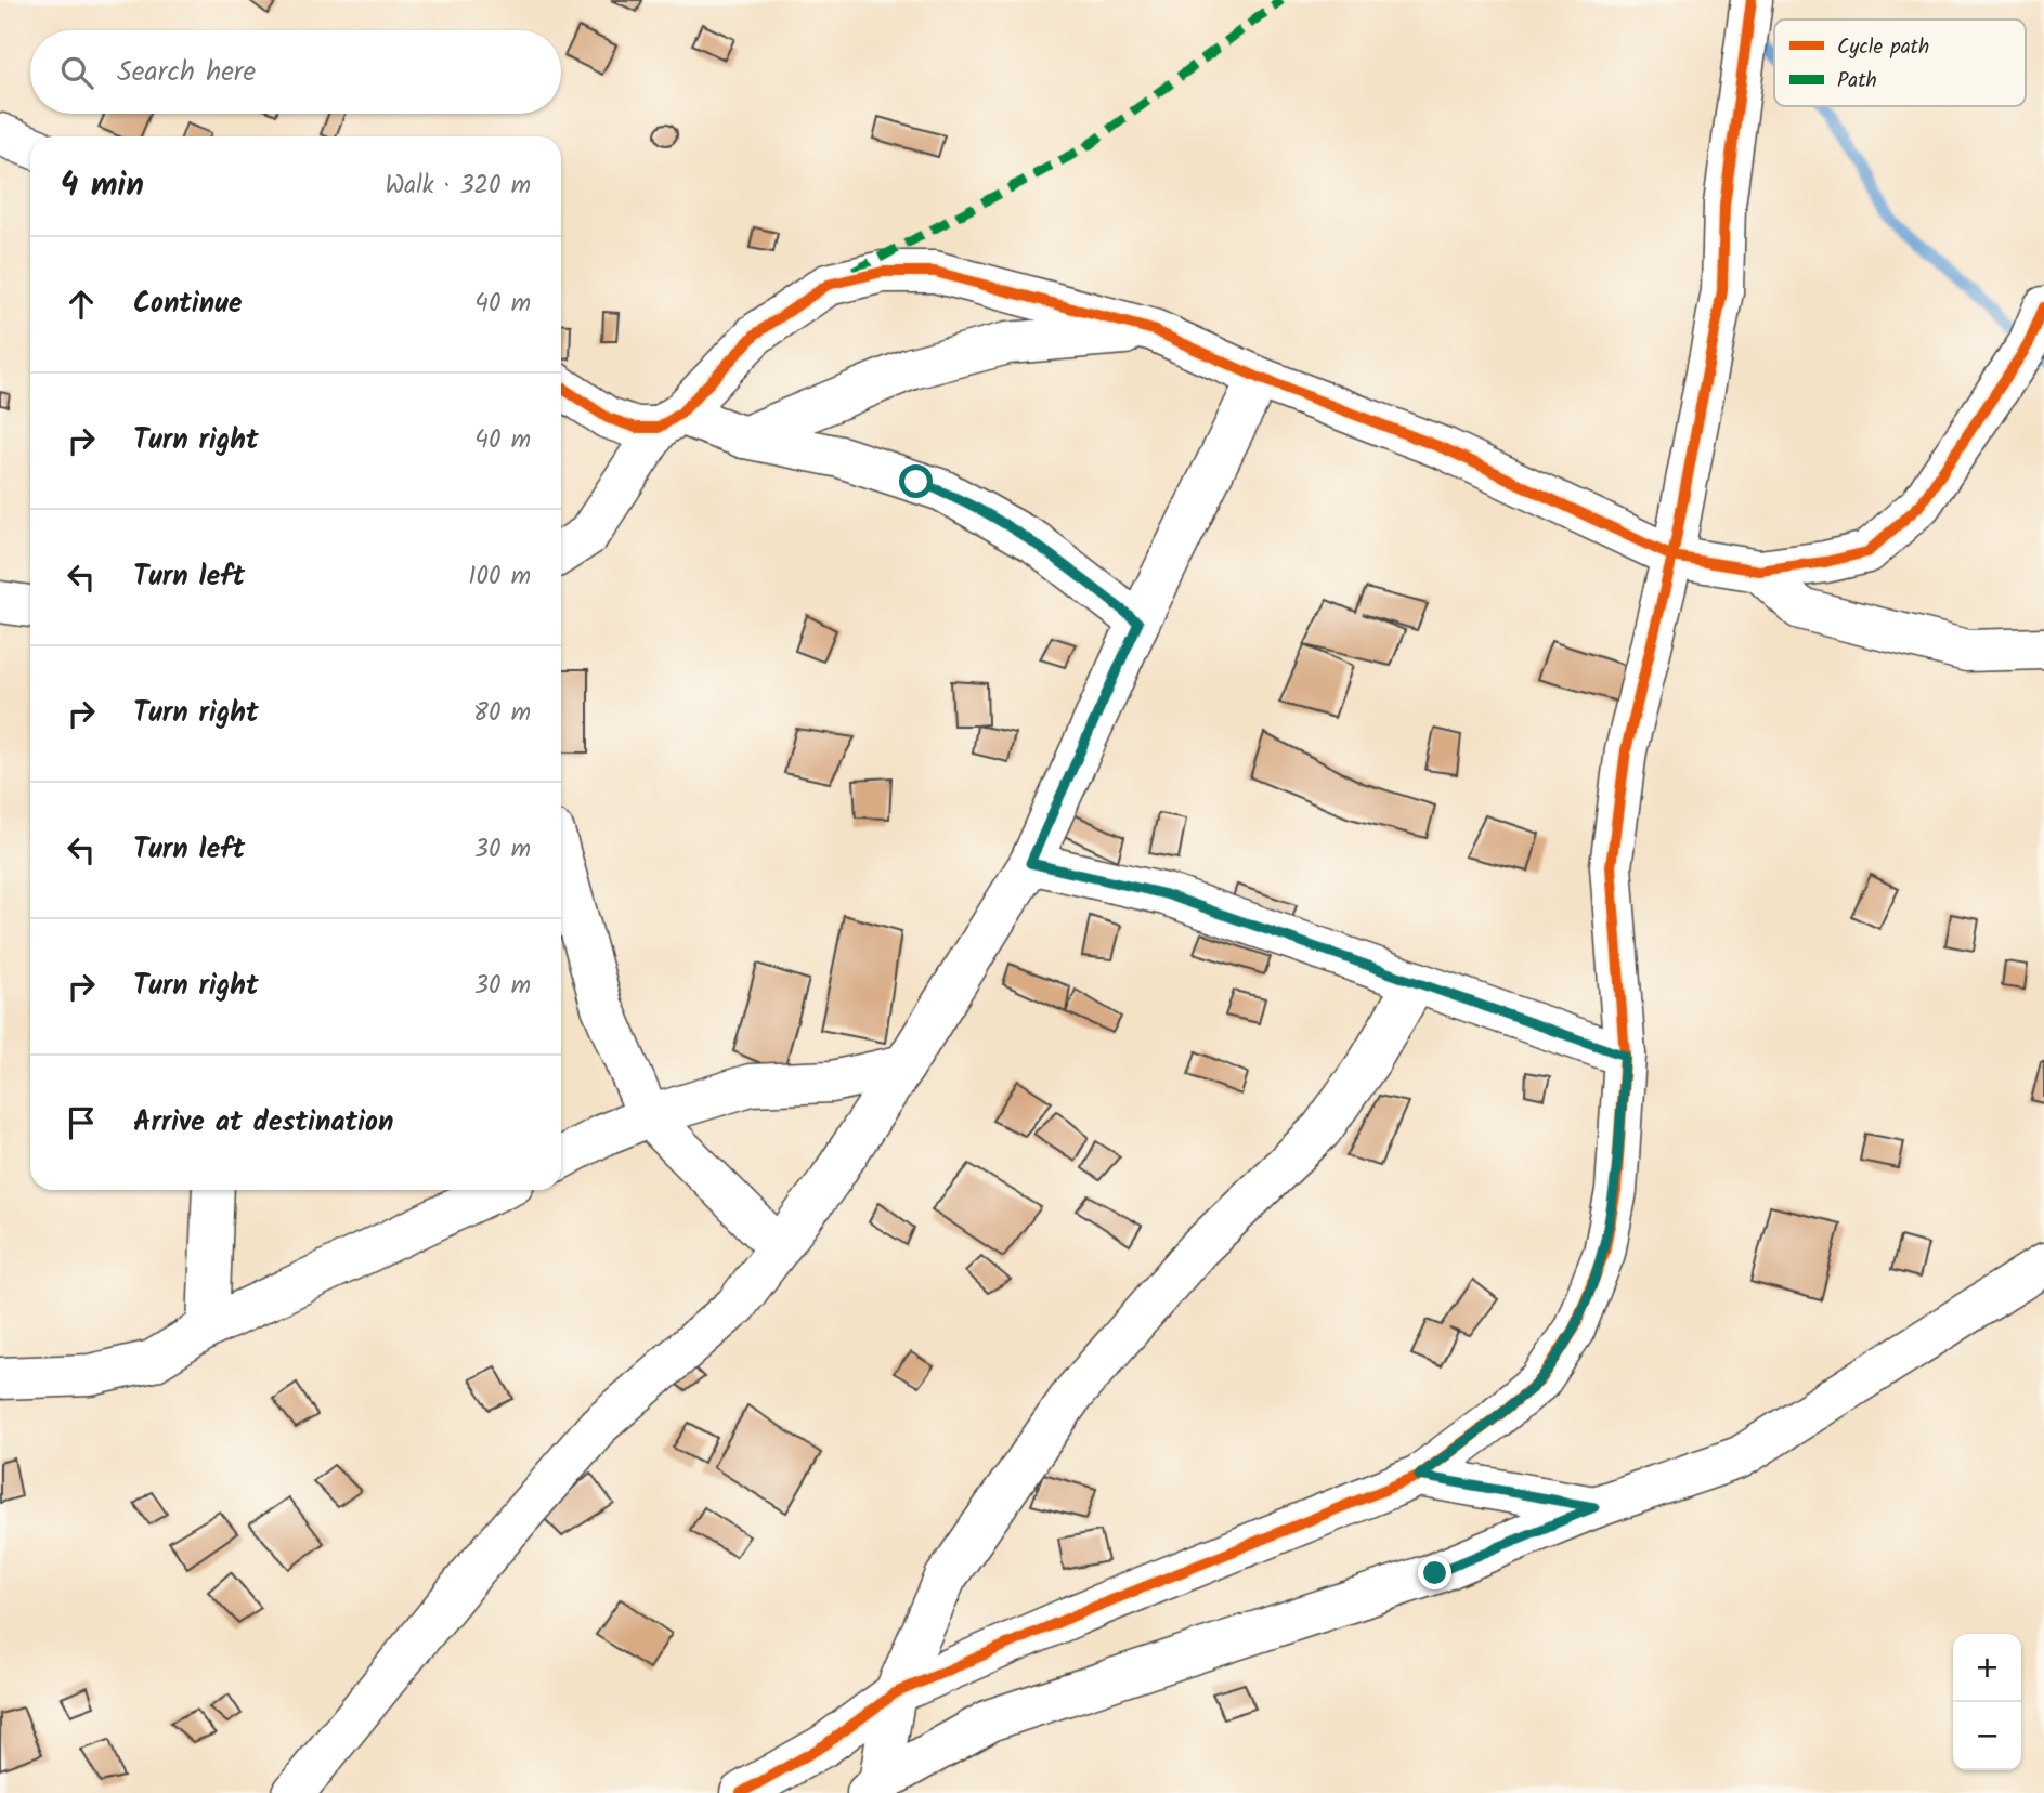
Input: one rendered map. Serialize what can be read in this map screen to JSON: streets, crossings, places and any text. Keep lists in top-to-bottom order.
{
  "legend": ["Cycle path", "Path"],
  "page": {
    "search": "Search here",
    "heading": ["4 min", "Walk · 320 m"],
    "list": [
      ["Continue", "40 m"],
      ["Turn right", "40 m"],
      ["Turn left", "100 m"],
      ["Turn right", "80 m"],
      ["Turn left", "30 m"],
      ["Turn right", "30 m"],
      "Arrive at destination"
    ],
    "map_buttons": ["+", "−"]
  }
}
